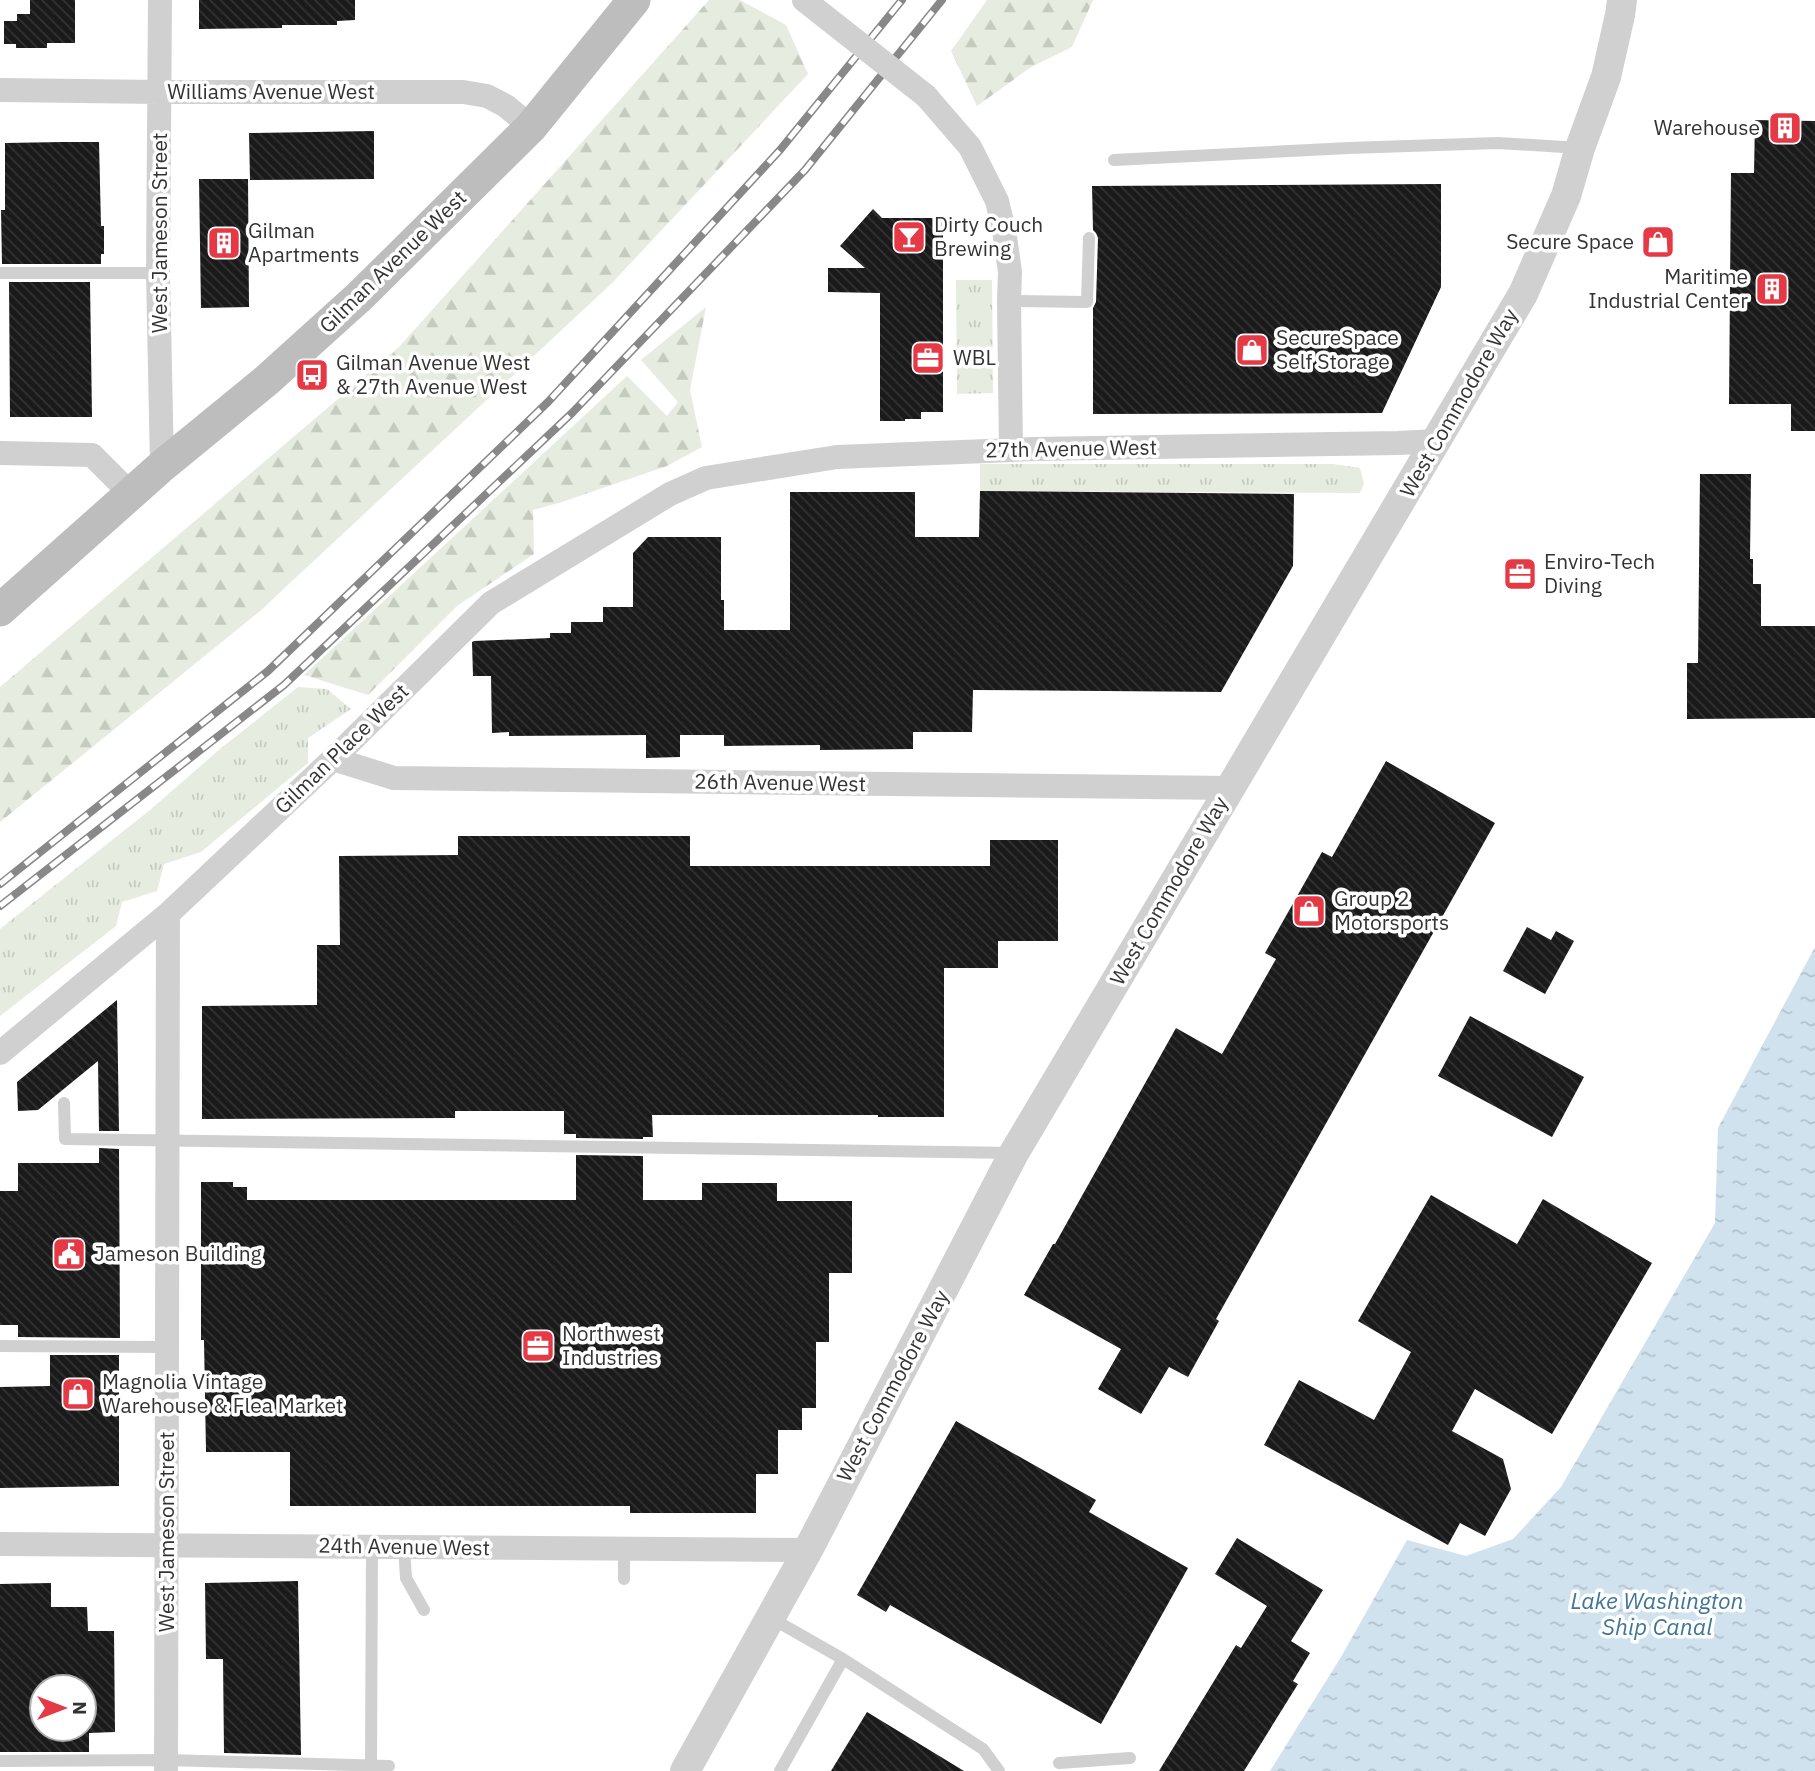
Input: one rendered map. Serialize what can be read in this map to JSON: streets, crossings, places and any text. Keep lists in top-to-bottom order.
{
  "streets": {
    "main road": ["Gilman Avenue West"],
    "street": [
      "Williams Avenue West",
      "West Jameson Street",
      "West Commodore Way",
      "27th Avenue West",
      "Gilman Place West",
      "26th Avenue West",
      "24th Avenue West"
    ]
  },
  "crossings": [
    ["Williams Avenue West", "West Jameson Street"],
    ["Williams Avenue West", "Gilman Avenue West"],
    ["West Jameson Street", "Gilman Avenue West"],
    ["West Jameson Street", "Gilman Place West"],
    ["West Jameson Street", "24th Avenue West"],
    ["West Commodore Way", "27th Avenue West"],
    ["West Commodore Way", "26th Avenue West"],
    ["West Commodore Way", "24th Avenue West"],
    ["27th Avenue West", "Gilman Place West"],
    ["Gilman Place West", "26th Avenue West"]
  ],
  "water": ["Lake Washington Ship Canal"],
  "places": {
    "building": ["Warehouse", "Gilman Apartments", "Maritime Industrial Center"],
    "bar": ["Dirty Couch Brewing"],
    "shop": [
      "Secure Space",
      "SecureSpace Self Storage",
      "Group 2 Motorsports",
      "Magnolia Vintage Warehouse & Flea Market"
    ],
    "office": ["WBL", "Enviro-Tech Diving", "Northwest Industries"],
    "bus stop": ["Gilman Avenue West & 27th Avenue West"],
    "public building": ["Jameson Building"]
  },
  "north": "right"
}
